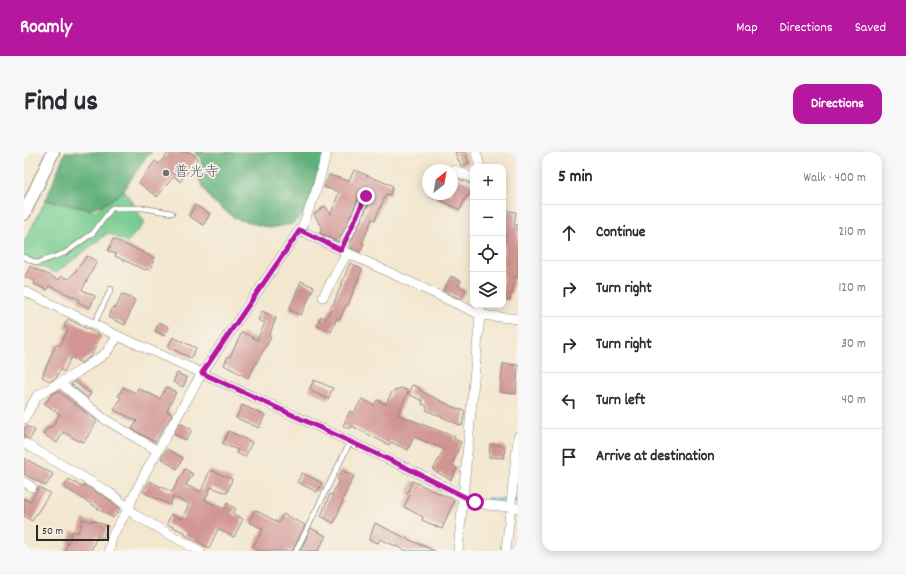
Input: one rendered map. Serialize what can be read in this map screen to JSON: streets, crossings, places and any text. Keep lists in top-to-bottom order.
{
  "places": ["普光寺"],
  "scale_bar": "50 m",
  "north": "top right",
  "page": {
    "header": "Roamly",
    "nav": ["Map", "Directions", "Saved"],
    "title": "Find us",
    "buttons": "Directions",
    "heading": ["5 min", "Walk · 400 m"],
    "map_buttons": ["+", "−"],
    "list": [
      ["Continue", "210 m"],
      ["Turn right", "120 m"],
      ["Turn right", "30 m"],
      ["Turn left", "40 m"],
      "Arrive at destination"
    ],
    "scale": "50 m"
  }
}
